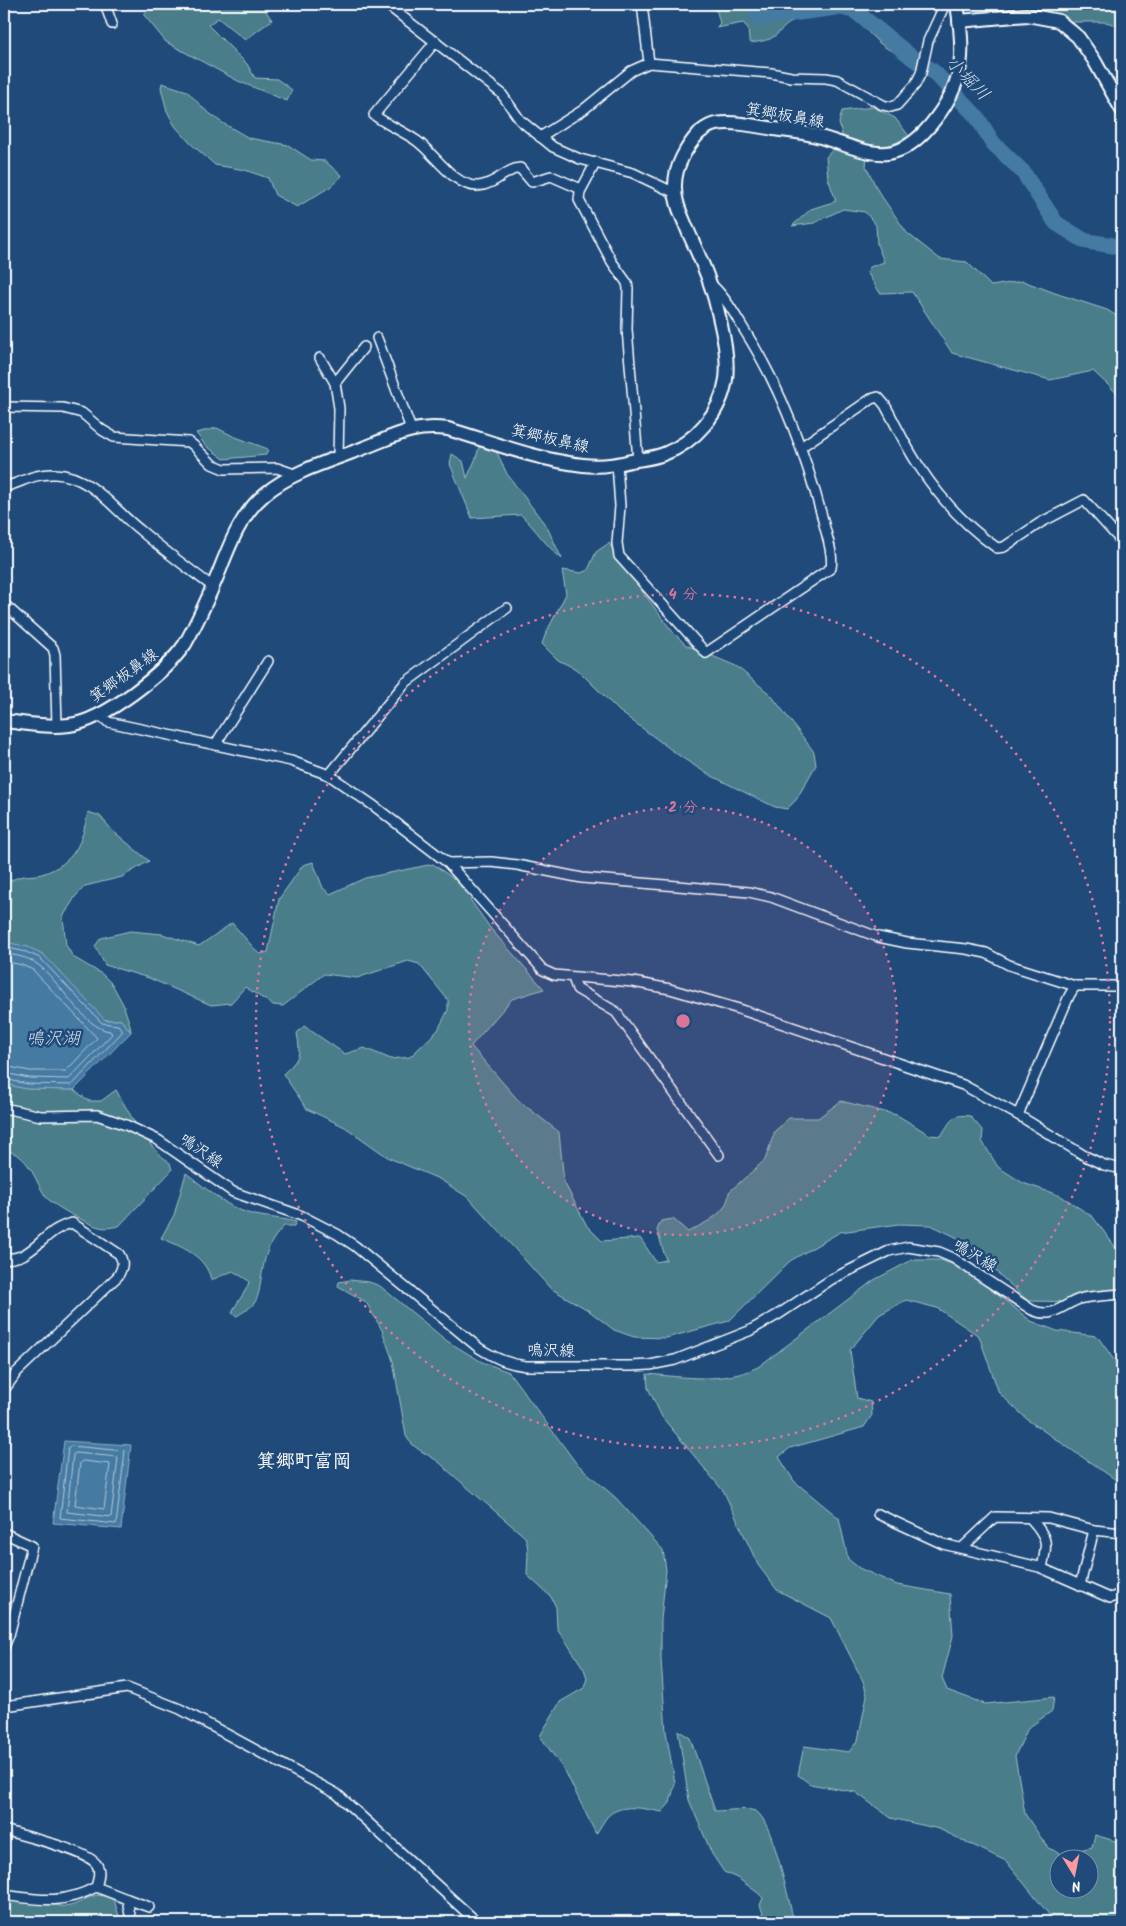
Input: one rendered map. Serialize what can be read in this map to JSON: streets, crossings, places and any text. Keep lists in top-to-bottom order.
{
  "streets": {
    "main road": ["箕郷板鼻線"],
    "street": ["鳴沢線"]
  },
  "districts": ["箕郷町富岡"],
  "water": ["小堀川", "鳴沢湖"],
  "north": "bottom",
  "rings": ["4 分", "2 分"]
}
